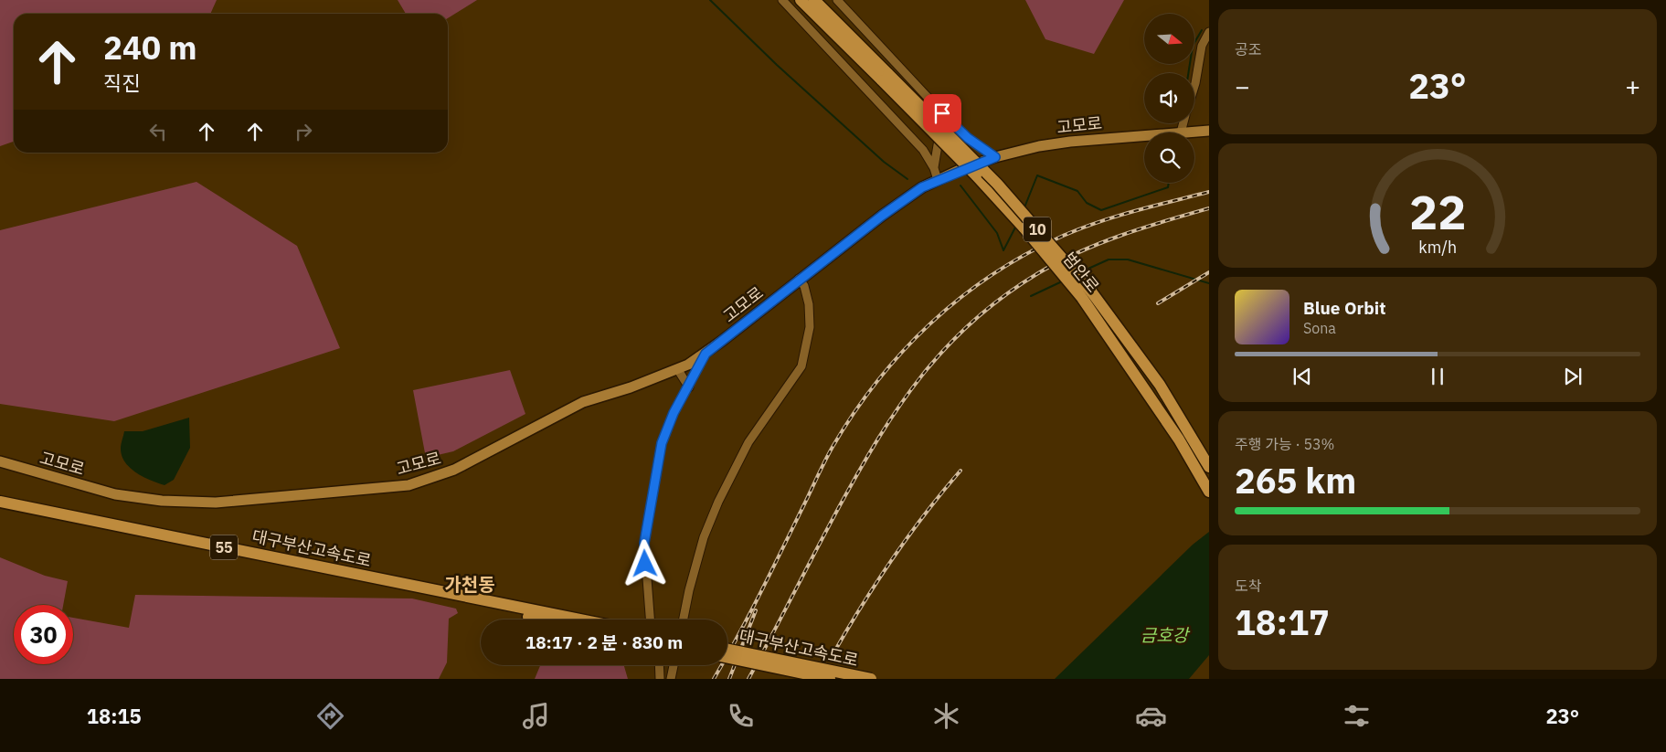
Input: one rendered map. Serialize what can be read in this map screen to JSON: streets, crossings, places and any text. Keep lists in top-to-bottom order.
{
  "streets": {
    "highway": [
      "10",
      "범안로",
      "55",
      "대구부산고속도로"
    ],
    "main road": ["고모로"]
  },
  "crossings": [
    ["10", "범안로"]
  ],
  "districts": ["가천동"],
  "water": ["금호강"],
  "north": "right",
  "page": {
    "tile": [
      "공조",
      ["주행 가능 · 53%", "265 km"],
      ["도착", "18:17"]
    ],
    "turn": ["240 m", "직진"],
    "heat": ["−", "23°", "+"],
    "song": ["Blue Orbit", "Sona"],
    "limit": "30",
    "trip": "18:17 · 2 분 · 830 m",
    "tabs": ["18:15", "23°"],
    "gauge": ["22", "km/h"]
  }
}
